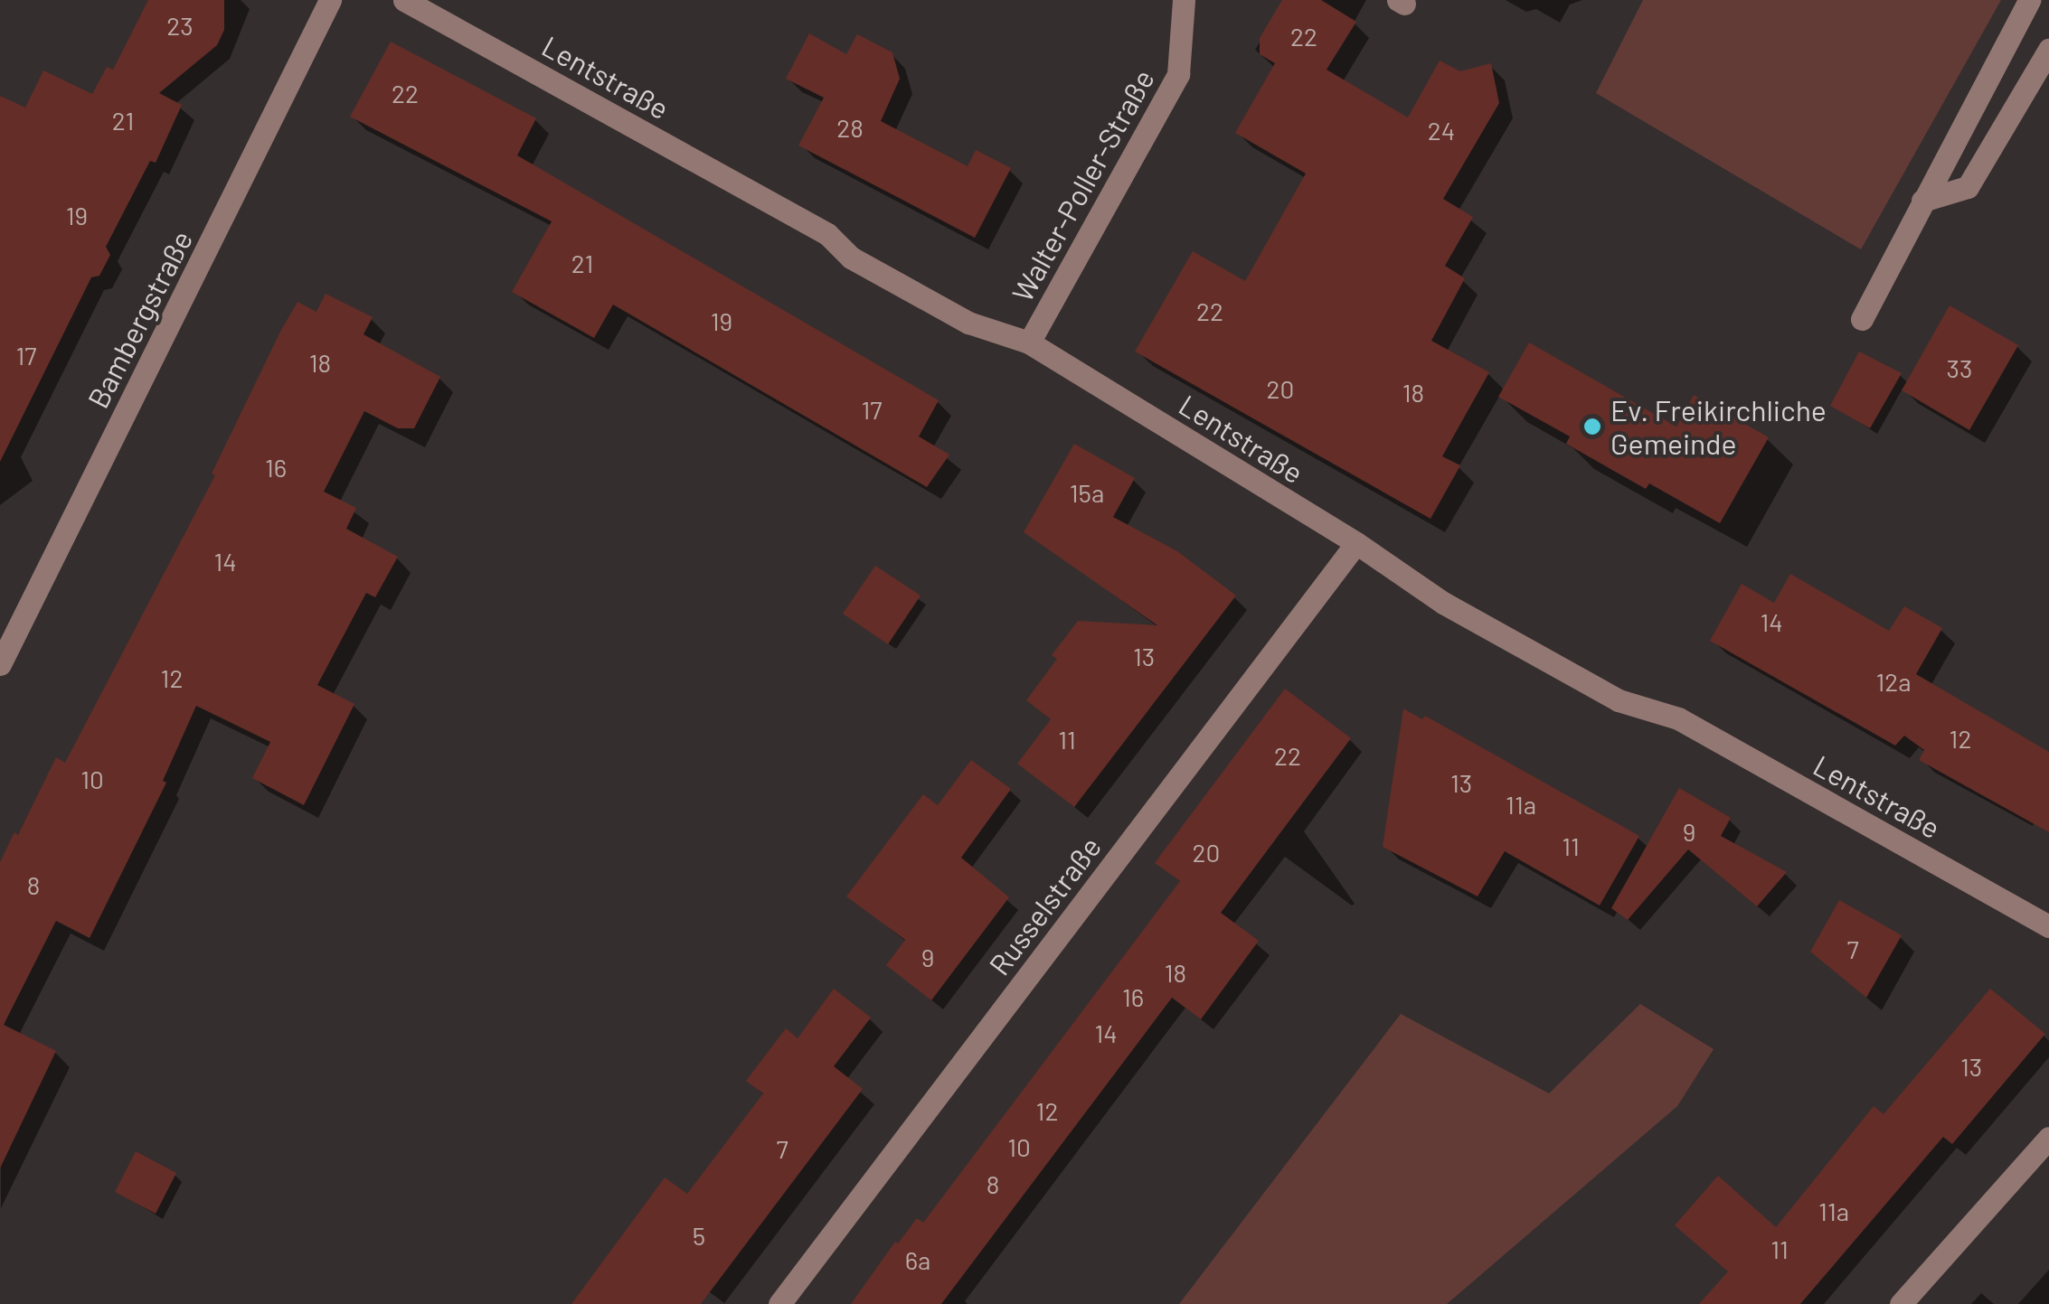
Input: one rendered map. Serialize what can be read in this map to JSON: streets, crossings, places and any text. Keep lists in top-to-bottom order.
{
  "streets": {
    "street": [
      "Lentstraße",
      "Walter-Poller-Straße",
      "Bambergstraße",
      "Russelstraße"
    ]
  },
  "crossings": [
    ["Lentstraße", "Walter-Poller-Straße"],
    ["Lentstraße", "Russelstraße"]
  ],
  "places": ["Ev. Freikirchliche Gemeinde"],
  "house_numbers": [
    "23",
    "22",
    "22",
    "21",
    "28",
    "24",
    "19",
    "21",
    "22",
    "19",
    "17",
    "18",
    "33",
    "20",
    "18",
    "17",
    "16",
    "15a",
    "14",
    "14",
    "13",
    "12",
    "12a",
    "12",
    "11",
    "22",
    "10",
    "13",
    "11a",
    "9",
    "11",
    "20",
    "8",
    "7",
    "9",
    "18",
    "16",
    "14",
    "13",
    "12",
    "10",
    "7",
    "8",
    "11a",
    "5",
    "11",
    "6a"
  ]
}
